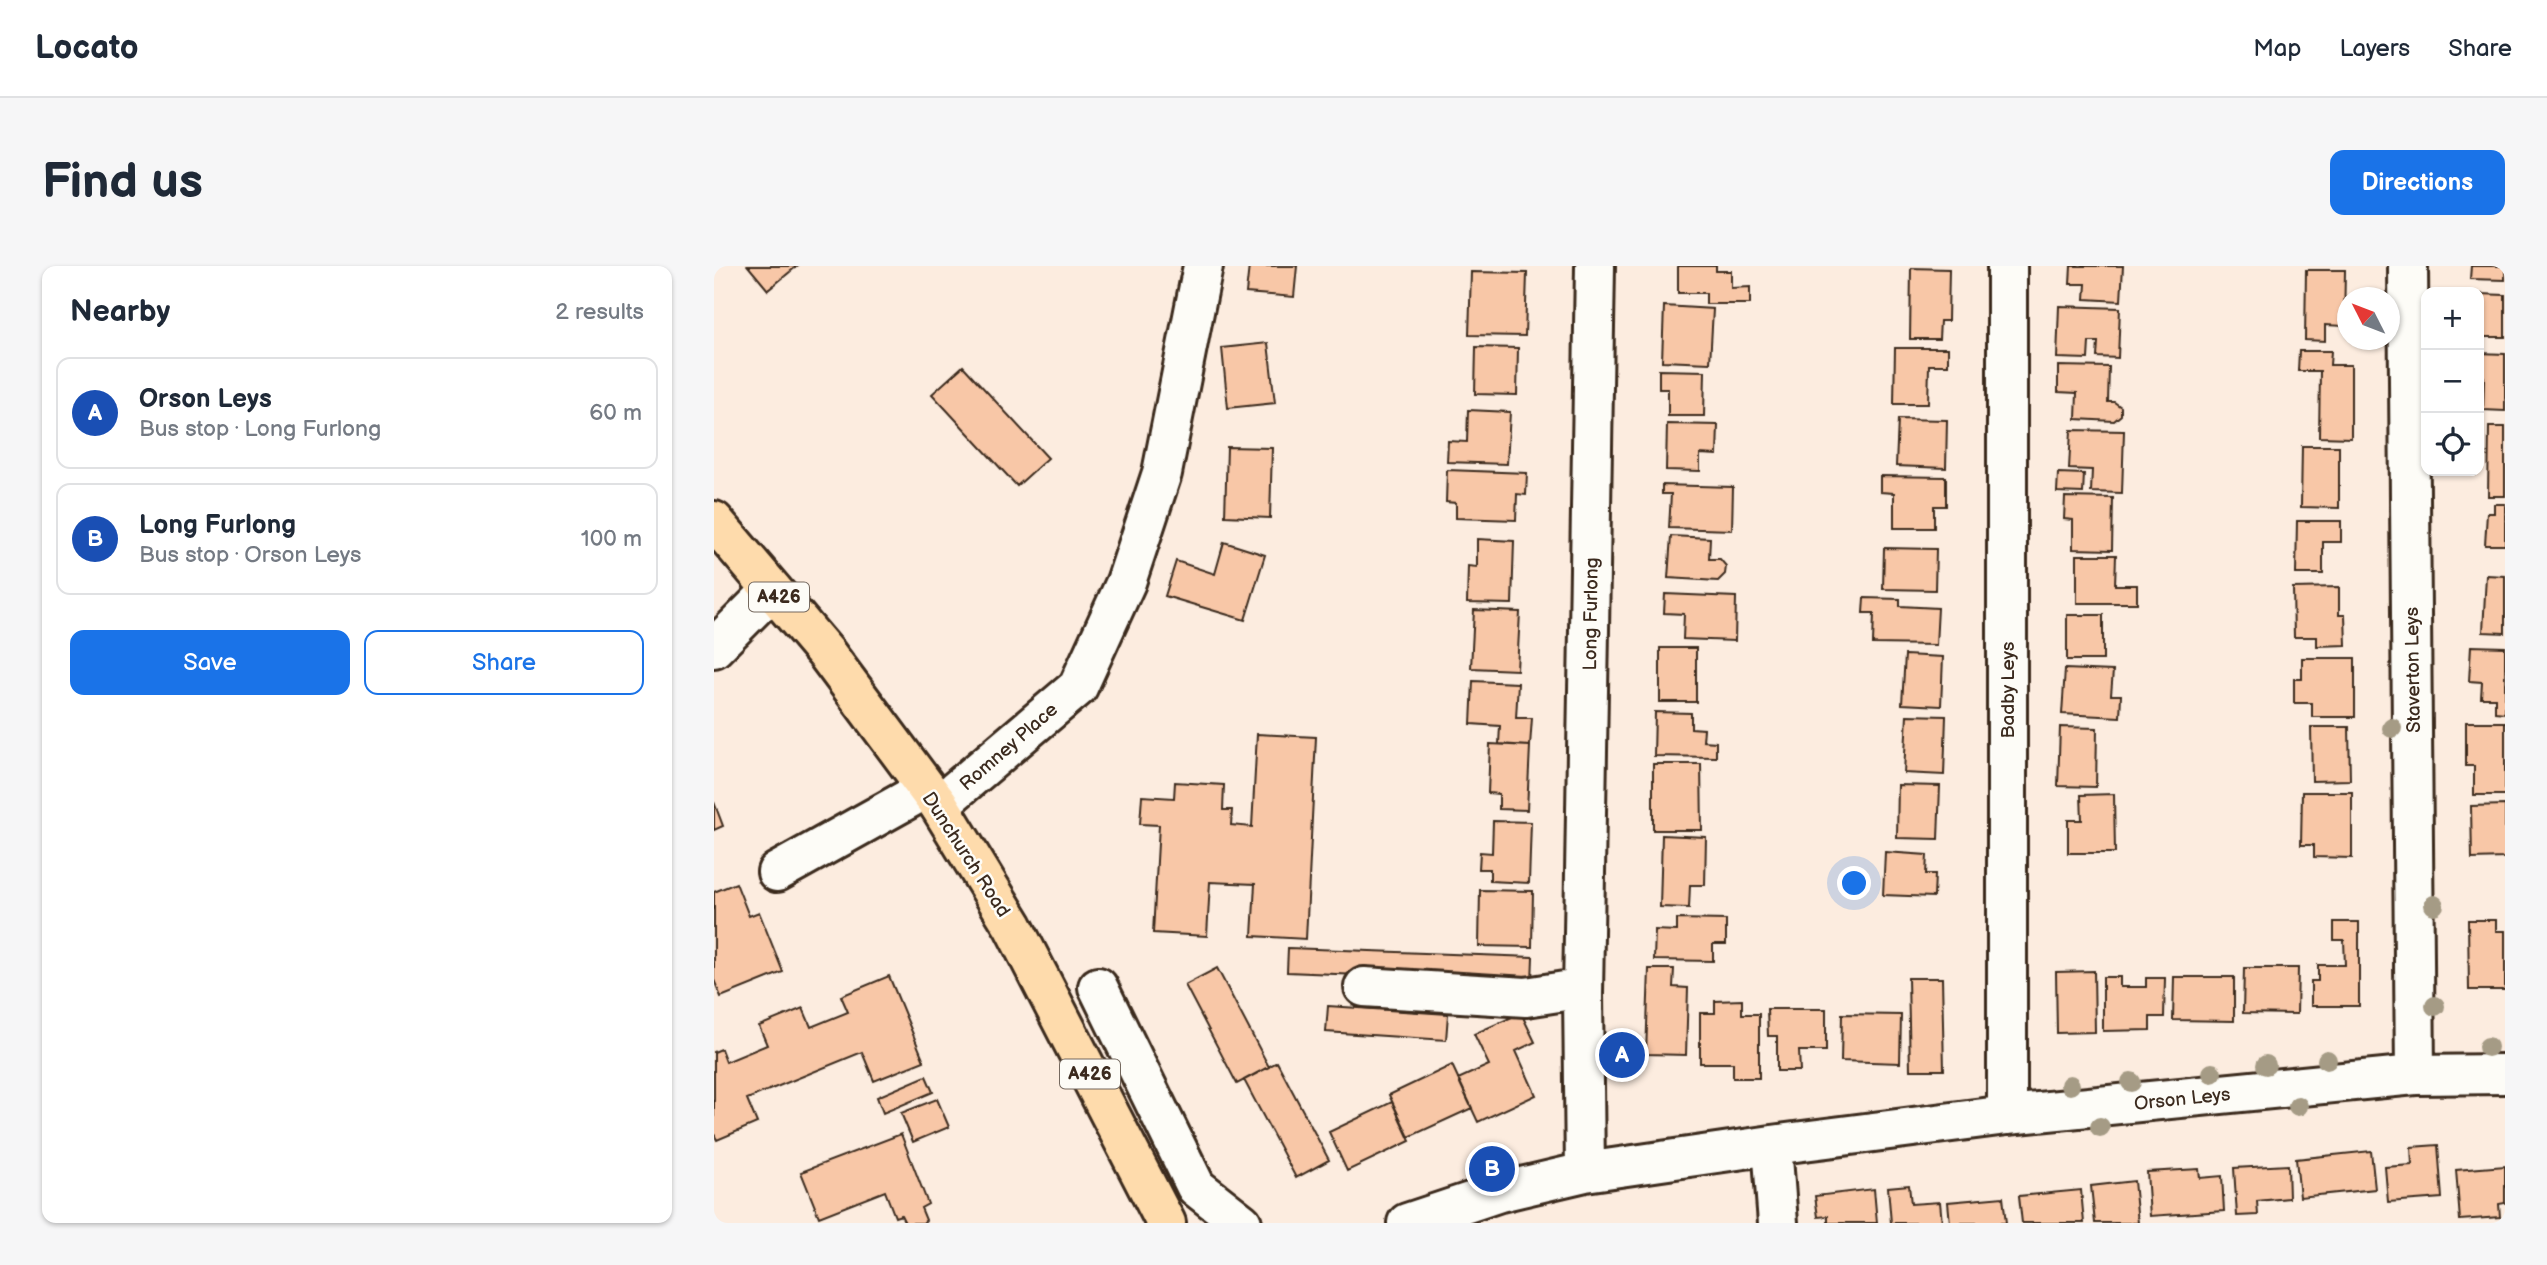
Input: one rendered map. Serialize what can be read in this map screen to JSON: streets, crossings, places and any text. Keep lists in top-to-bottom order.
{
  "streets": {
    "highway": ["A426", "Dunchurch Road"],
    "street": [
      "Long Furlong",
      "Staverton Leys",
      "Badby Leys",
      "Romney Place",
      "Orson Leys"
    ]
  },
  "crossings": [
    ["Long Furlong", "Orson Leys"],
    ["Staverton Leys", "Orson Leys"],
    ["Badby Leys", "Orson Leys"],
    ["Romney Place", "Dunchurch Road"]
  ],
  "north": "top left",
  "page": {
    "header": "Locato",
    "nav": ["Map", "Layers", "Share"],
    "buttons": [
      "Directions",
      ["Save", "Share"]
    ],
    "title": "Find us",
    "heading": ["Nearby", "2 results"],
    "map_buttons": ["+", "−"],
    "list": [
      {
        "mark": "A",
        "name": "Orson Leys",
        "note": "Bus stop · Long Furlong",
        "value": "60 m"
      },
      {
        "mark": "B",
        "name": "Long Furlong",
        "note": "Bus stop · Orson Leys",
        "value": "100 m"
      }
    ],
    "pins": ["A", "B"]
  }
}
